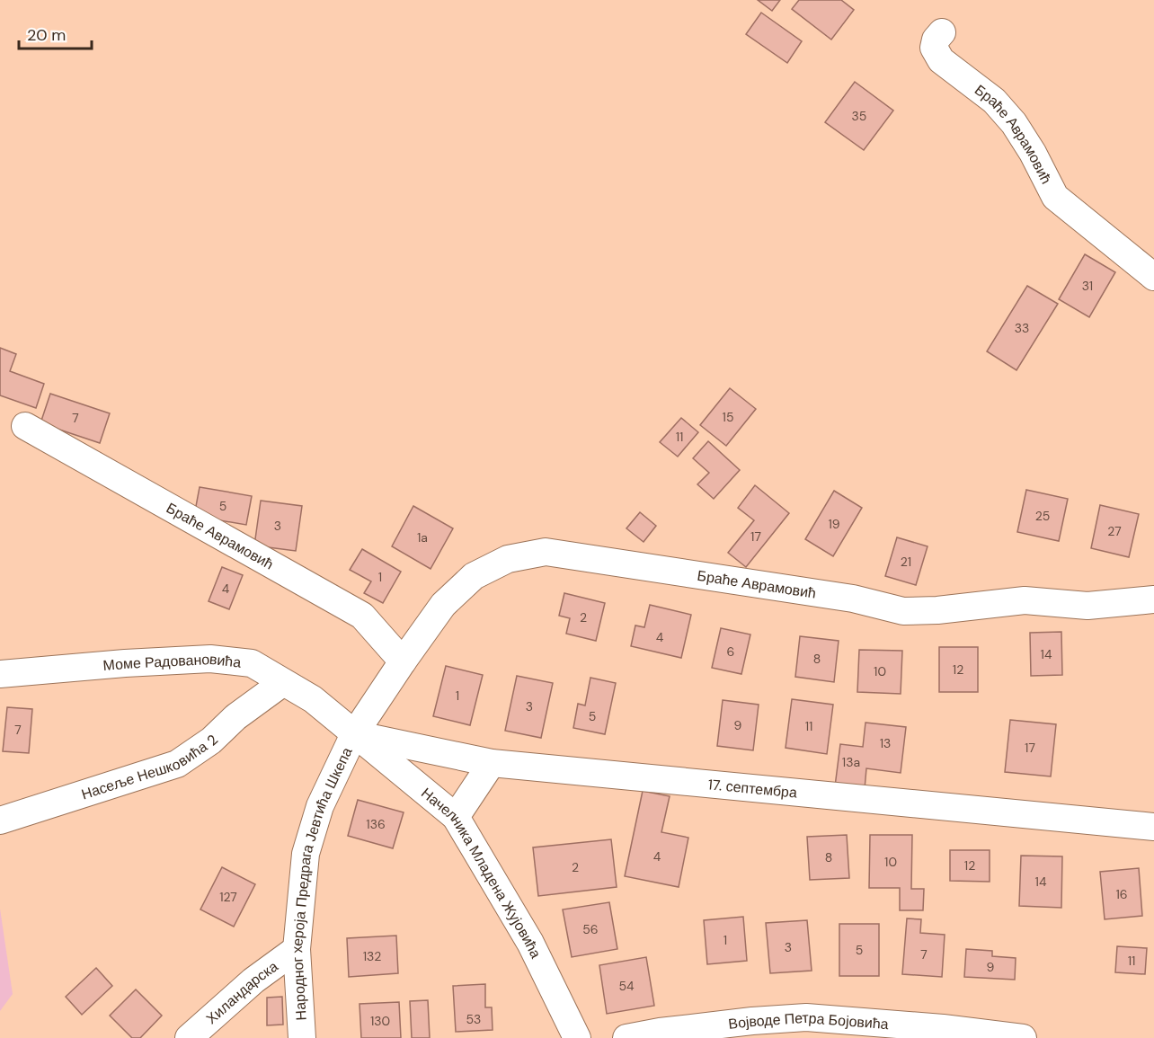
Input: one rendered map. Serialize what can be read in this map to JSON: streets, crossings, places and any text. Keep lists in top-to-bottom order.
{
  "streets": {
    "street": [
      "Браће Аврамовић",
      "Моме Радовановића",
      "Насеље Нешковића 2",
      "17. септембра",
      "Начелника Младена Жујовића",
      "Народног хероја Предрага Јевтића Шкепа",
      "Хиландарска",
      "Војводе Петра Бојовића"
    ]
  },
  "crossings": [
    ["Браће Аврамовић", "Моме Радовановића"],
    ["Браће Аврамовић", "17. септембра"],
    ["Браће Аврамовић", "Начелника Младена Жујовића"],
    ["Браће Аврамовић", "Народног хероја Предрага Јевтића Шкепа"],
    ["Моме Радовановића", "Насеље Нешковића 2"],
    ["Моме Радовановића", "17. септембра"],
    ["Моме Радовановића", "Начелника Младена Жујовића"],
    ["Моме Радовановића", "Народног хероја Предрага Јевтића Шкепа"],
    ["17. септембра", "Начелника Младена Жујовића"],
    ["17. септембра", "Народног хероја Предрага Јевтића Шкепа"],
    ["Начелника Младена Жујовића", "Народног хероја Предрага Јевтића Шкепа"],
    ["Народног хероја Предрага Јевтића Шкепа", "Хиландарска"]
  ],
  "house_numbers": [
    "35",
    "31",
    "33",
    "15",
    "7",
    "11",
    "5",
    "25",
    "19",
    "3",
    "27",
    "17",
    "1a",
    "21",
    "1",
    "4",
    "2",
    "4",
    "6",
    "14",
    "8",
    "12",
    "10",
    "1",
    "3",
    "5",
    "9",
    "11",
    "7",
    "13",
    "17",
    "13a",
    "136",
    "4",
    "8",
    "10",
    "12",
    "2",
    "14",
    "16",
    "127",
    "56",
    "1",
    "3",
    "5",
    "7",
    "132",
    "11",
    "9",
    "54",
    "53",
    "130"
  ],
  "scale_bar": "20 m"
}
